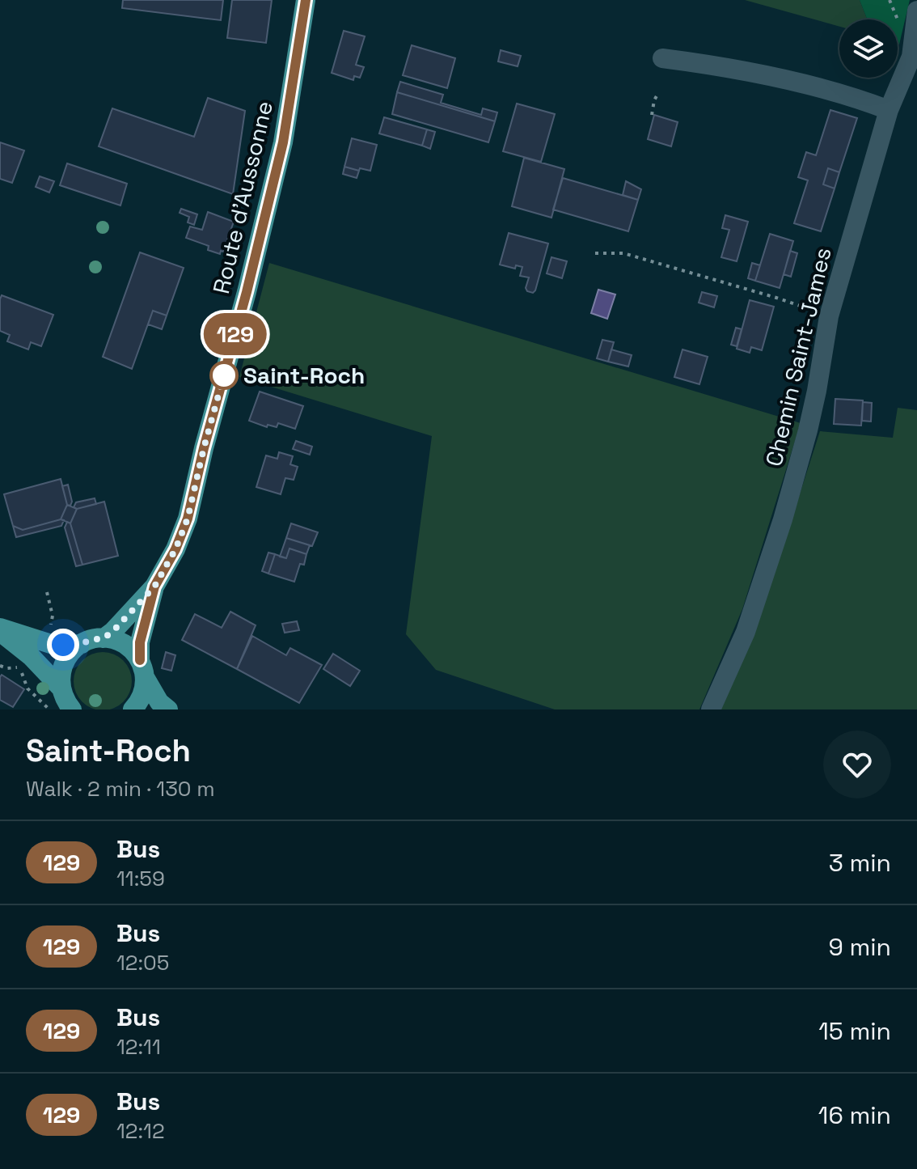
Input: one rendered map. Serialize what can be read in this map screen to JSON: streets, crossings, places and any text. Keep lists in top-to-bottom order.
{
  "streets": {
    "main road": ["Route d'Aussonne"],
    "street": ["Chemin Saint-James"]
  },
  "places": ["Saint-Roch"],
  "lines": ["bus line 129"],
  "page": {
    "on_map": "129",
    "heading": ["Saint-Roch", "Walk · 2 min · 130 m"],
    "list": [
      {
        "mark": "129",
        "name": "Bus",
        "note": "11:59",
        "value": "3 min"
      },
      {
        "mark": "129",
        "name": "Bus",
        "note": "12:05",
        "value": "9 min"
      },
      {
        "mark": "129",
        "name": "Bus",
        "note": "12:11",
        "value": "15 min"
      },
      {
        "mark": "129",
        "name": "Bus",
        "note": "12:12",
        "value": "16 min"
      }
    ]
  }
}
